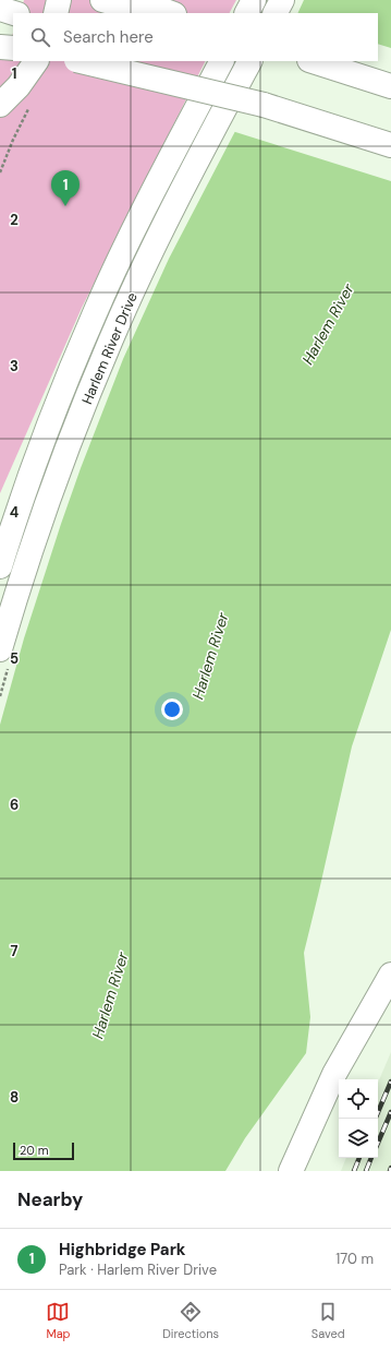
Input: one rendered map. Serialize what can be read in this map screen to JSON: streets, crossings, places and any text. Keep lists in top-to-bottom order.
{
  "streets": {
    "main road": ["Harlem River Drive"]
  },
  "water": ["Harlem River"],
  "scale_bar": "20 m",
  "page": {
    "search": "Search here",
    "pins": "1",
    "scale": "20 m",
    "heading": "Nearby",
    "list": [
      {
        "mark": "1",
        "name": "Highbridge Park",
        "note": "Park · Harlem River Drive",
        "value": "170 m"
      }
    ],
    "nav": ["Map", "Directions", "Saved"]
  },
  "grid": {
    "rows": [
      "1",
      "2",
      "3",
      "4",
      "5",
      "6",
      "7",
      "8"
    ]
  }
}
